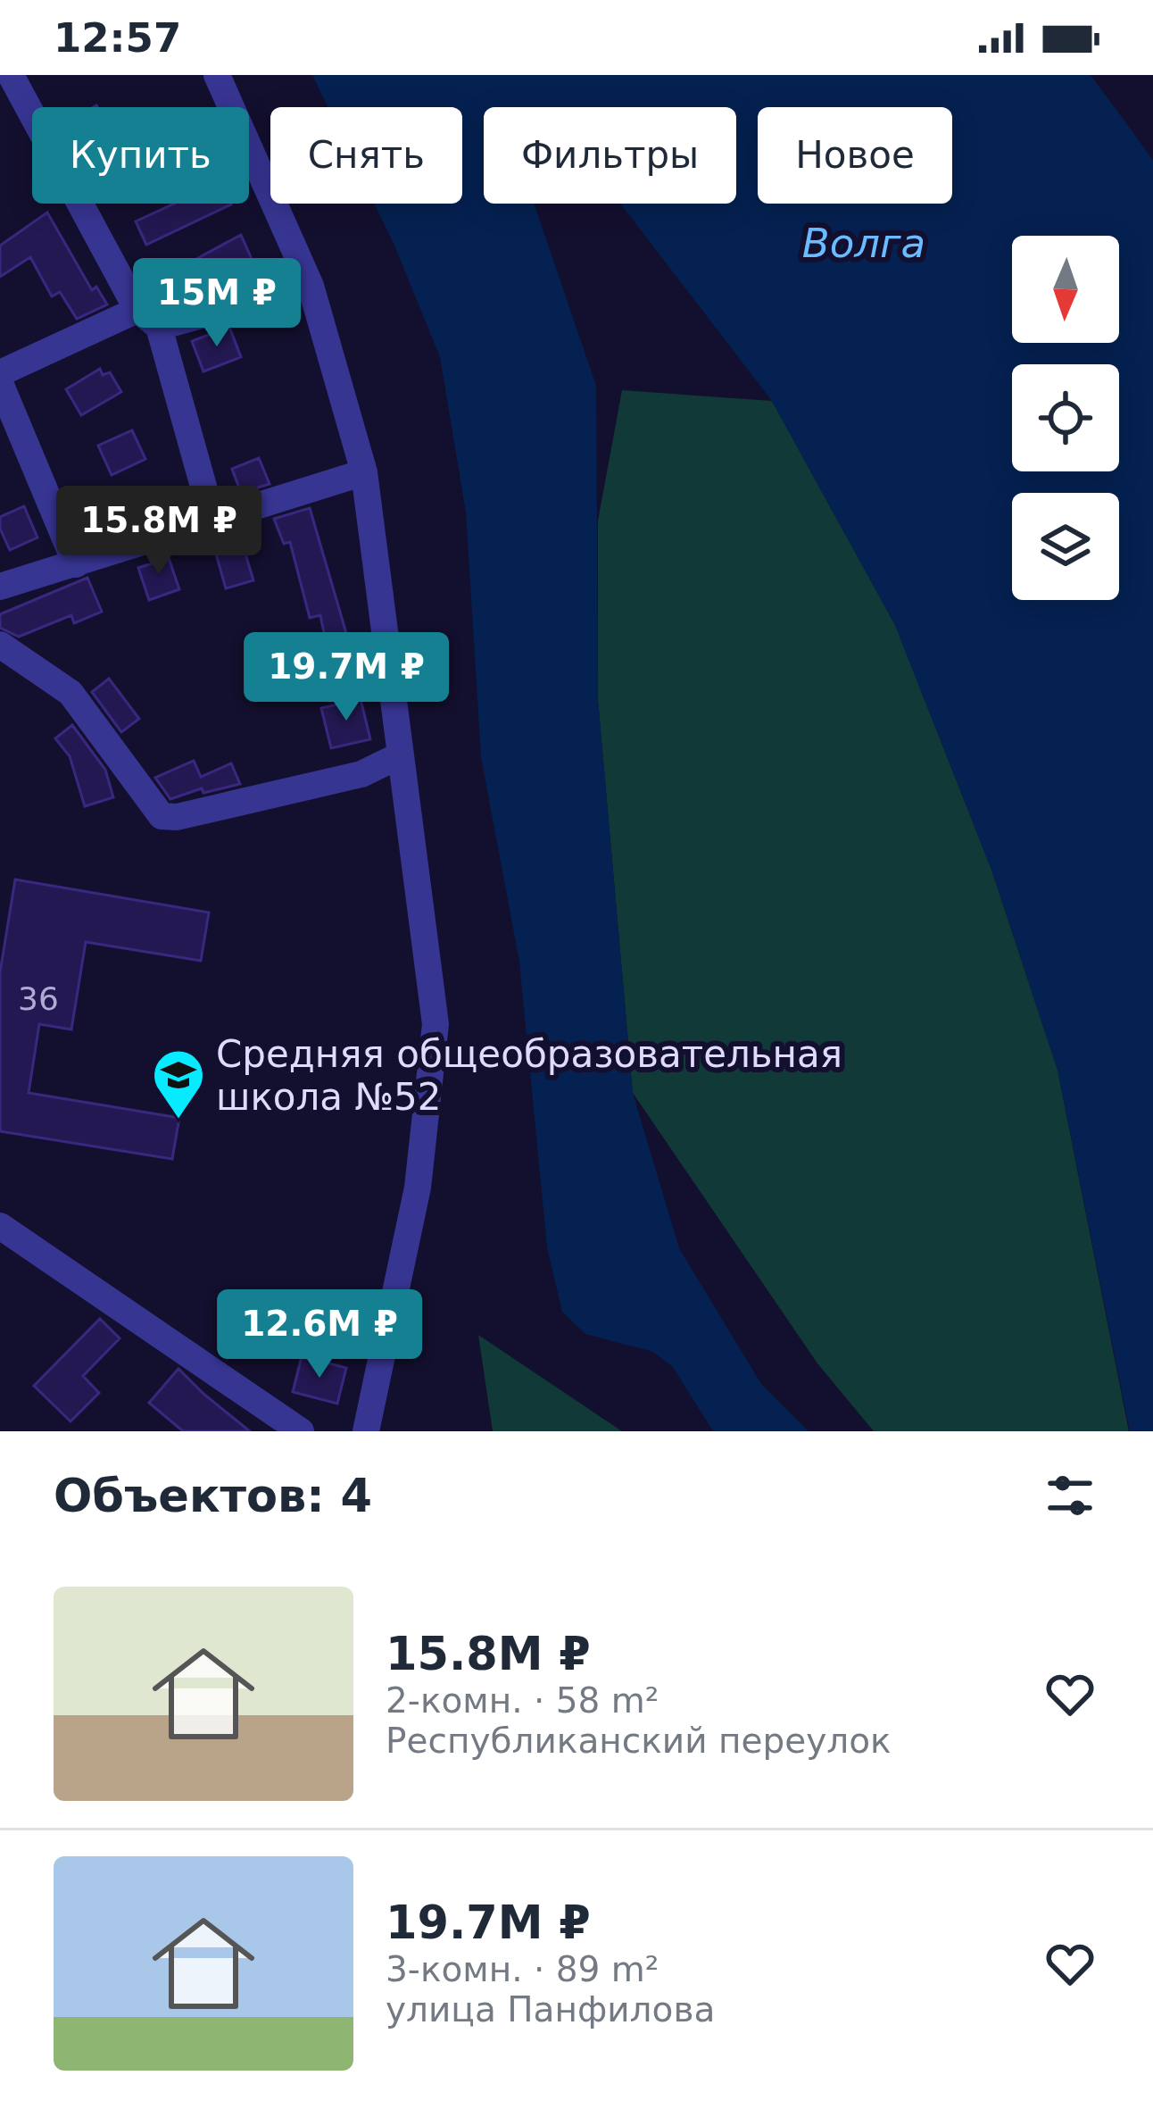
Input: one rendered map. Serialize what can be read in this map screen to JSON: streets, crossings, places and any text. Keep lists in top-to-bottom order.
{
  "water": ["Волга"],
  "places": {
    "school or university": ["Средняя общеобразовательная школа №52"]
  },
  "house_numbers": ["36"],
  "north": "bottom",
  "page": {
    "status": "12:57",
    "chip": [
      "Купить",
      "Снять",
      "Фильтры",
      "Новое"
    ],
    "price": [
      "15M ₽",
      "15.8M ₽",
      "19.7M ₽",
      "12.6M ₽"
    ],
    "heading": "Объектов: 4",
    "list": [
      {
        "name": "15.8M ₽",
        "note": "2-комн. · 58 m² · Республиканский переулок"
      },
      {
        "name": "19.7M ₽",
        "note": "3-комн. · 89 m² · улица Панфилова"
      }
    ]
  }
}
